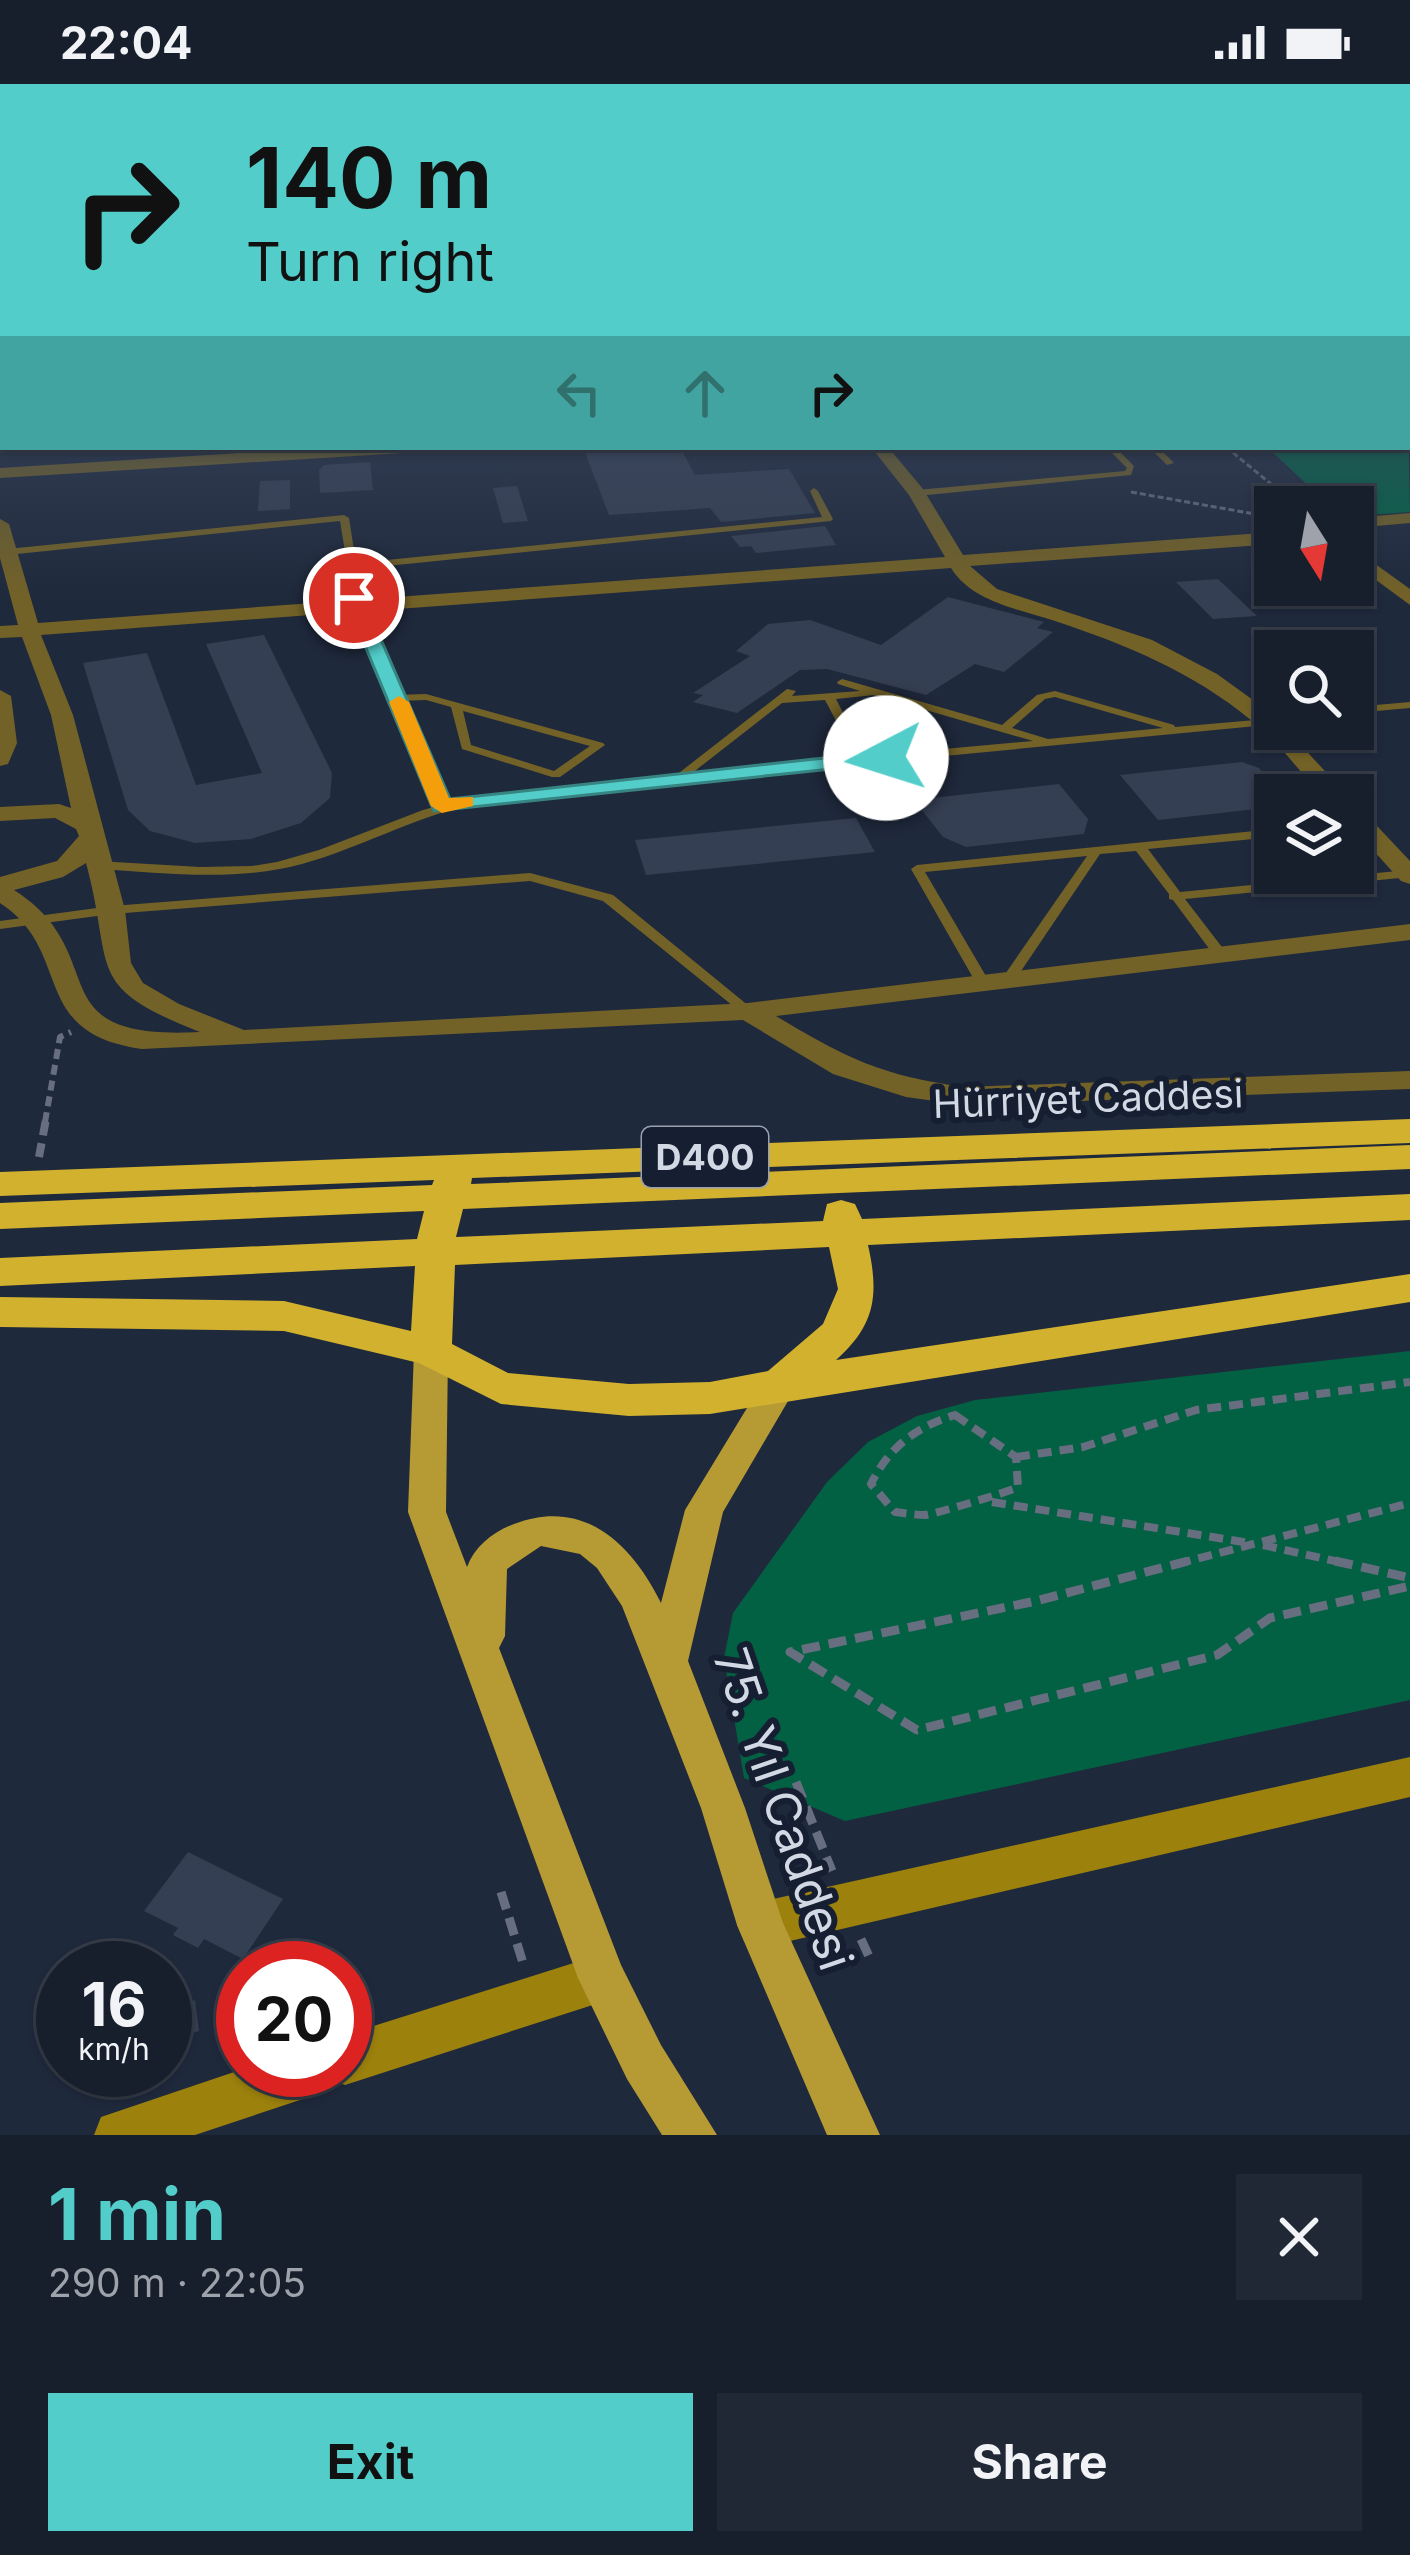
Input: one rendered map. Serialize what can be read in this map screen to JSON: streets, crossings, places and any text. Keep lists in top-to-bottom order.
{
  "streets": {
    "highway": ["Hürriyet Caddesi", "D400"],
    "main road": ["75. Yıl Caddesi"]
  },
  "north": "bottom",
  "page": {
    "status": "22:04",
    "turn": ["140 m", "Turn right"],
    "speed": "16 km/h",
    "limit": "20",
    "heading": ["1 min", "290 m · 22:05"],
    "buttons": ["Exit", "Share"]
  }
}
